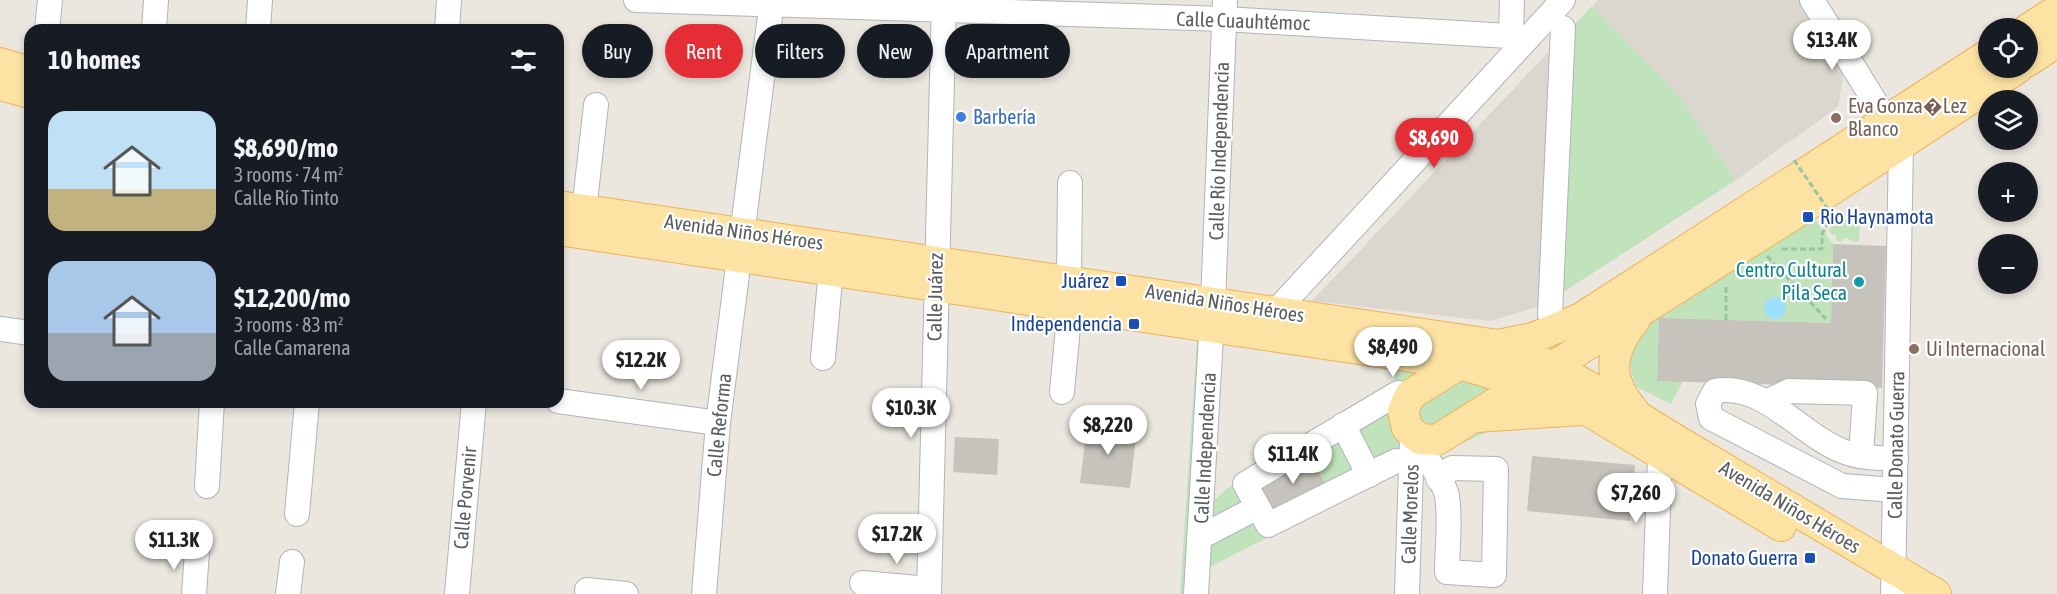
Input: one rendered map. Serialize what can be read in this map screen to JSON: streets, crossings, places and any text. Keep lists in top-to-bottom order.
{
  "streets": {
    "main road": ["Avenida Niños Héroes"],
    "street": [
      "Calle Cuauhtémoc",
      "Calle Río Independencia",
      "Calle Juárez",
      "Calle Reforma",
      "Calle Donato Guerra",
      "Calle Independencia",
      "Calle Porvenir",
      "Calle Morelos"
    ]
  },
  "crossings": [
    ["Calle Cuauhtémoc", "Calle Río Independencia"],
    ["Calle Cuauhtémoc", "Calle Juárez"],
    ["Calle Cuauhtémoc", "Calle Reforma"],
    ["Calle Río Independencia", "Avenida Niños Héroes"],
    ["Calle Río Independencia", "Calle Independencia"],
    ["Avenida Niños Héroes", "Calle Juárez"],
    ["Avenida Niños Héroes", "Calle Reforma"],
    ["Avenida Niños Héroes", "Calle Donato Guerra"],
    ["Avenida Niños Héroes", "Calle Independencia"]
  ],
  "places": {
    "other": [
      "Barbería",
      "Eva Gonza�Lez Blanco",
      "Centro Cultural Pila Seca",
      "Ui Internacional"
    ],
    "transit": [
      "Rio Haynamota",
      "Juárez",
      "Independencia",
      "Donato Guerra"
    ]
  },
  "page": {
    "map_buttons": ["+", "−"],
    "price": [
      "$13.4K",
      "$8,690",
      "$8,490",
      "$12.2K",
      "$10.3K",
      "$8,220",
      "$11.4K",
      "$7,260",
      "$17.2K",
      "$11.3K"
    ],
    "chip": [
      "Buy",
      "Rent",
      "Filters",
      "New",
      "Apartment"
    ],
    "heading": "10 homes",
    "list": [
      {
        "name": "$8,690/mo",
        "note": "3 rooms · 74 m² · Calle Río Tinto"
      },
      {
        "name": "$12,200/mo",
        "note": "3 rooms · 83 m² · Calle Camarena"
      }
    ]
  }
}
